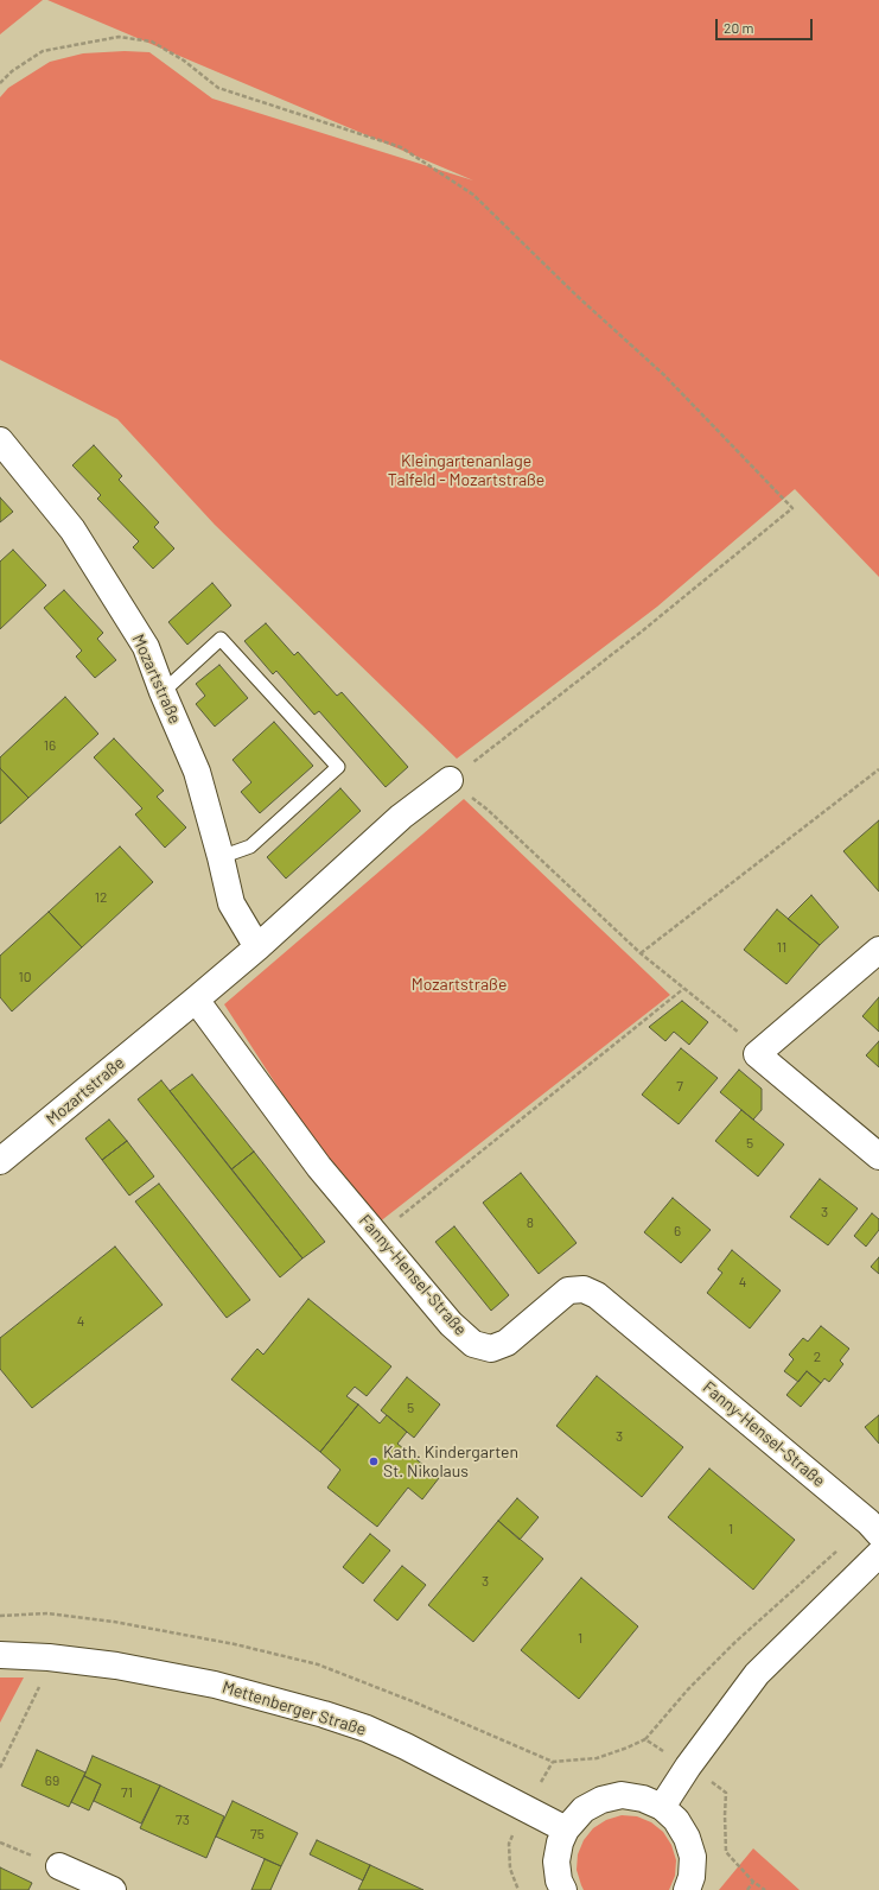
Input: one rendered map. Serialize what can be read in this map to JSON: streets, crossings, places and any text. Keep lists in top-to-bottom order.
{
  "streets": {
    "street": ["Mozartstraße", "Fanny-Hensel-Straße", "Mettenberger Straße"]
  },
  "crossings": [
    ["Mozartstraße", "Fanny-Hensel-Straße"]
  ],
  "parks": ["Kleingartenanlage Talfeld - Mozartstraße", "Mozartstraße"],
  "places": ["Kath. Kindergarten St. Nikolaus"],
  "house_numbers": [
    "16",
    "12",
    "11",
    "10",
    "7",
    "5",
    "3",
    "8",
    "6",
    "4",
    "4",
    "2",
    "5",
    "3",
    "1",
    "3",
    "1",
    "69",
    "71",
    "73",
    "75"
  ],
  "scale_bar": "20 m"
}
